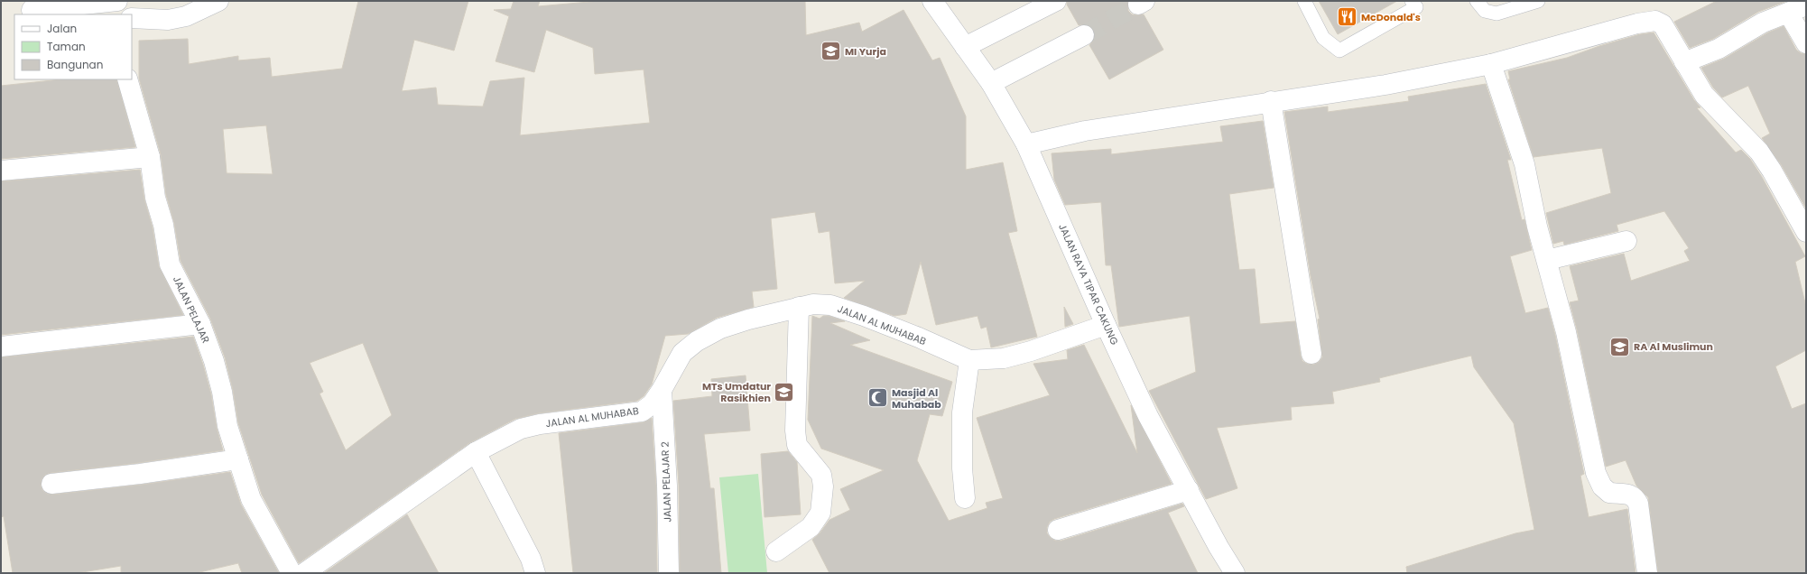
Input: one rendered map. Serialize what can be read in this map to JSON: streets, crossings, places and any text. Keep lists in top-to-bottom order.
{
  "streets": {
    "street": [
      "JALAN RAYA TIPAR CAKUNG",
      "JALAN PELAJAR",
      "JALAN AL MUHABAB",
      "JALAN PELAJAR 2"
    ]
  },
  "crossings": [
    ["JALAN RAYA TIPAR CAKUNG", "JALAN AL MUHABAB"],
    ["JALAN AL MUHABAB", "JALAN PELAJAR 2"]
  ],
  "places": {
    "restaurant": ["McDonald's"],
    "school or university": ["MI Yurja", "RA Al Muslimun", "MTs Umdatur Rasikhien"],
    "mosque": ["Masjid Al Muhabab"]
  },
  "legend": ["Jalan", "Taman", "Bangunan"]
}
